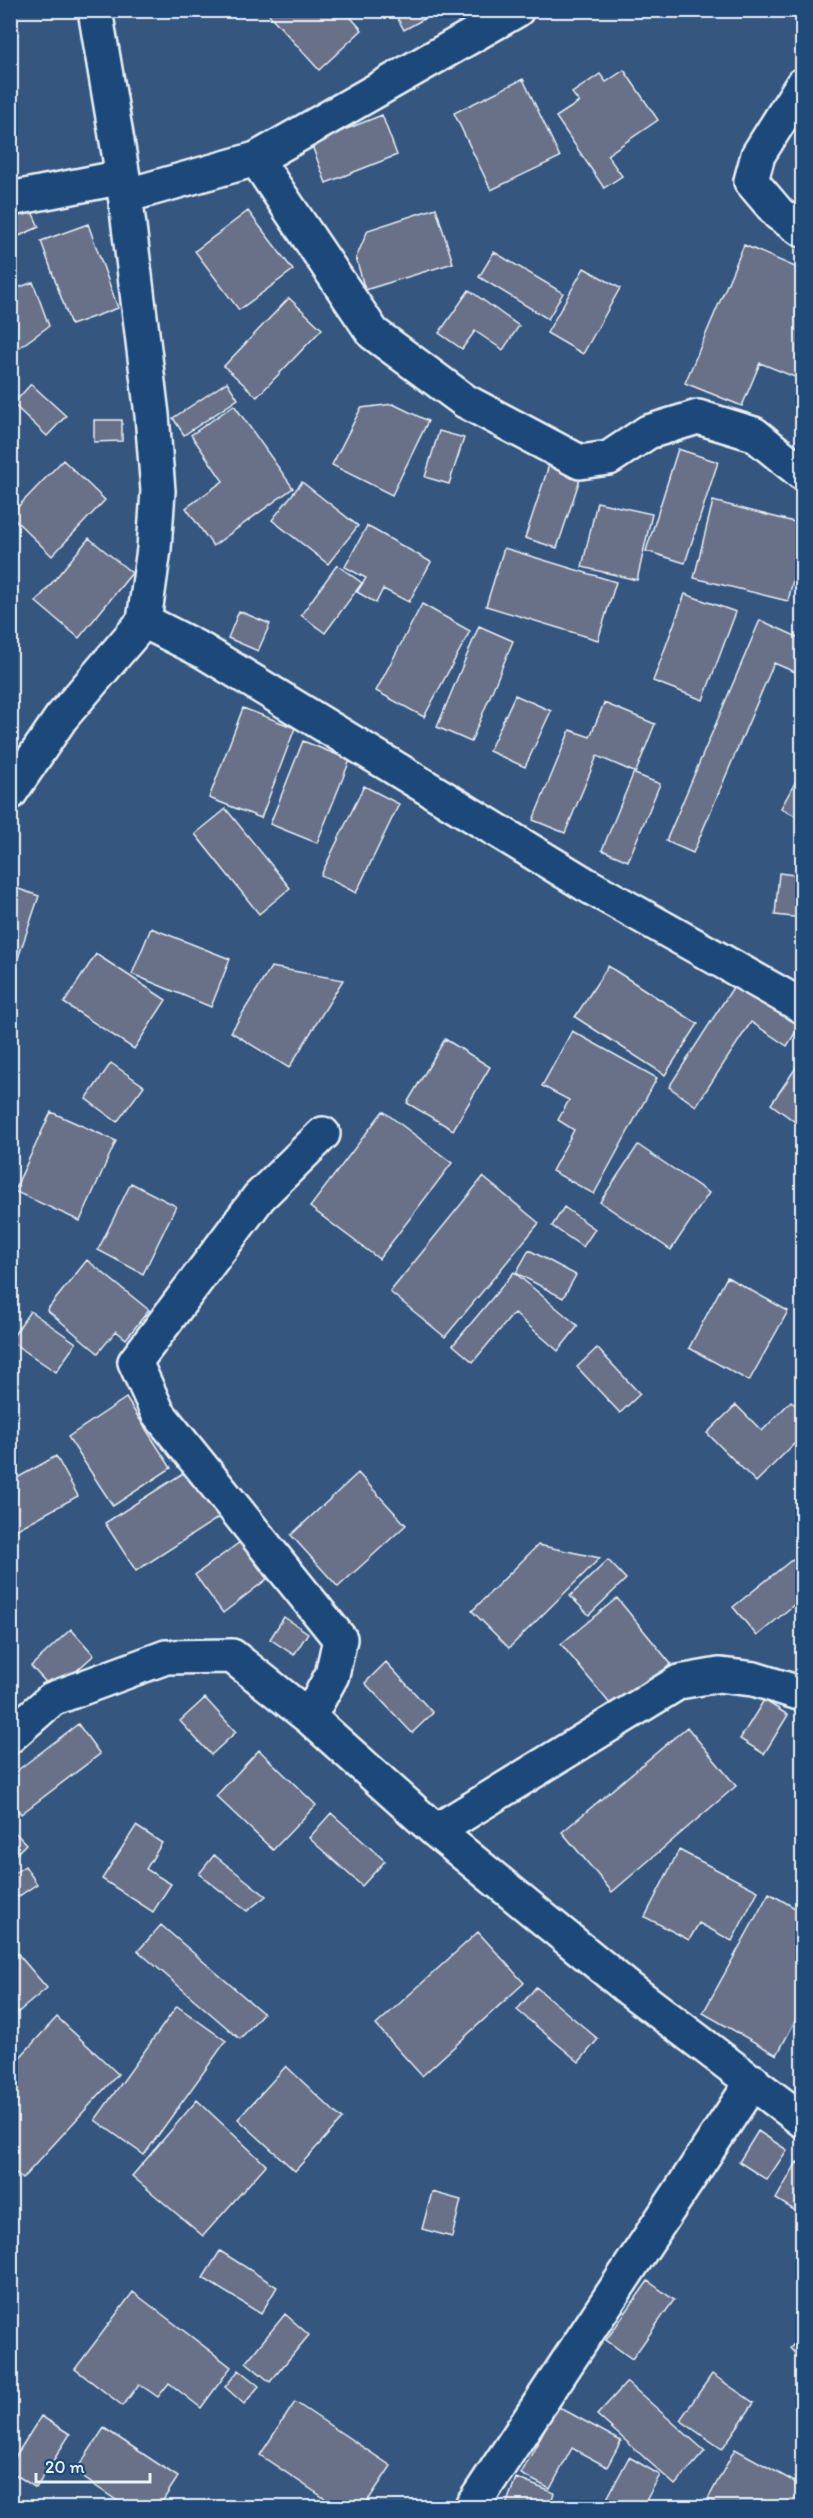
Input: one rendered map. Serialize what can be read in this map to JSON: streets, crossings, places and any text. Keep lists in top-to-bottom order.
{
  "scale_bar": "20 m"
}
